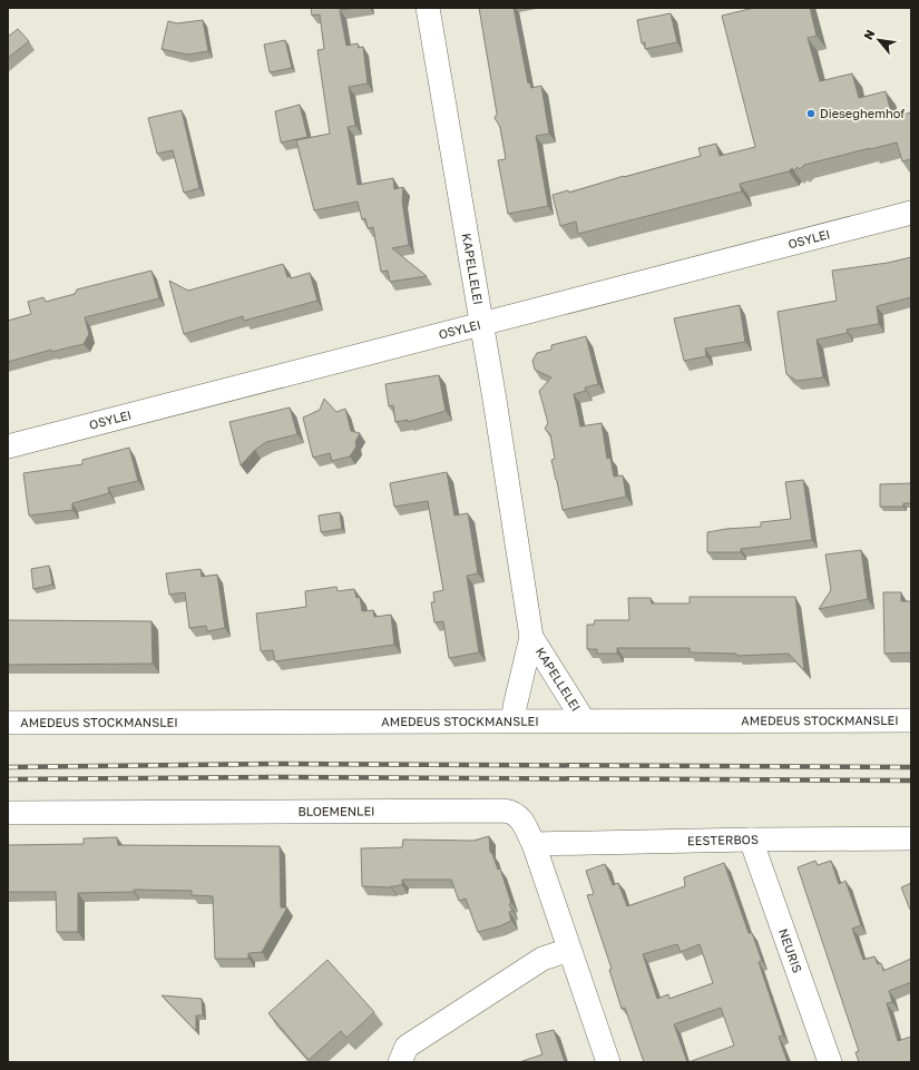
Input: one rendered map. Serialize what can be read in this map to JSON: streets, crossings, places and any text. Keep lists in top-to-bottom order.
{
  "streets": {
    "street": [
      "OSYLEI",
      "KAPELLELEI",
      "AMEDEUS STOCKMANSLEI",
      "BLOEMENLEI",
      "EESTERBOS",
      "NEURIS"
    ]
  },
  "crossings": [
    ["OSYLEI", "KAPELLELEI"],
    ["KAPELLELEI", "AMEDEUS STOCKMANSLEI"],
    ["BLOEMENLEI", "EESTERBOS"],
    ["EESTERBOS", "NEURIS"]
  ],
  "places": ["Dieseghemhof"],
  "north": "top left"
}
